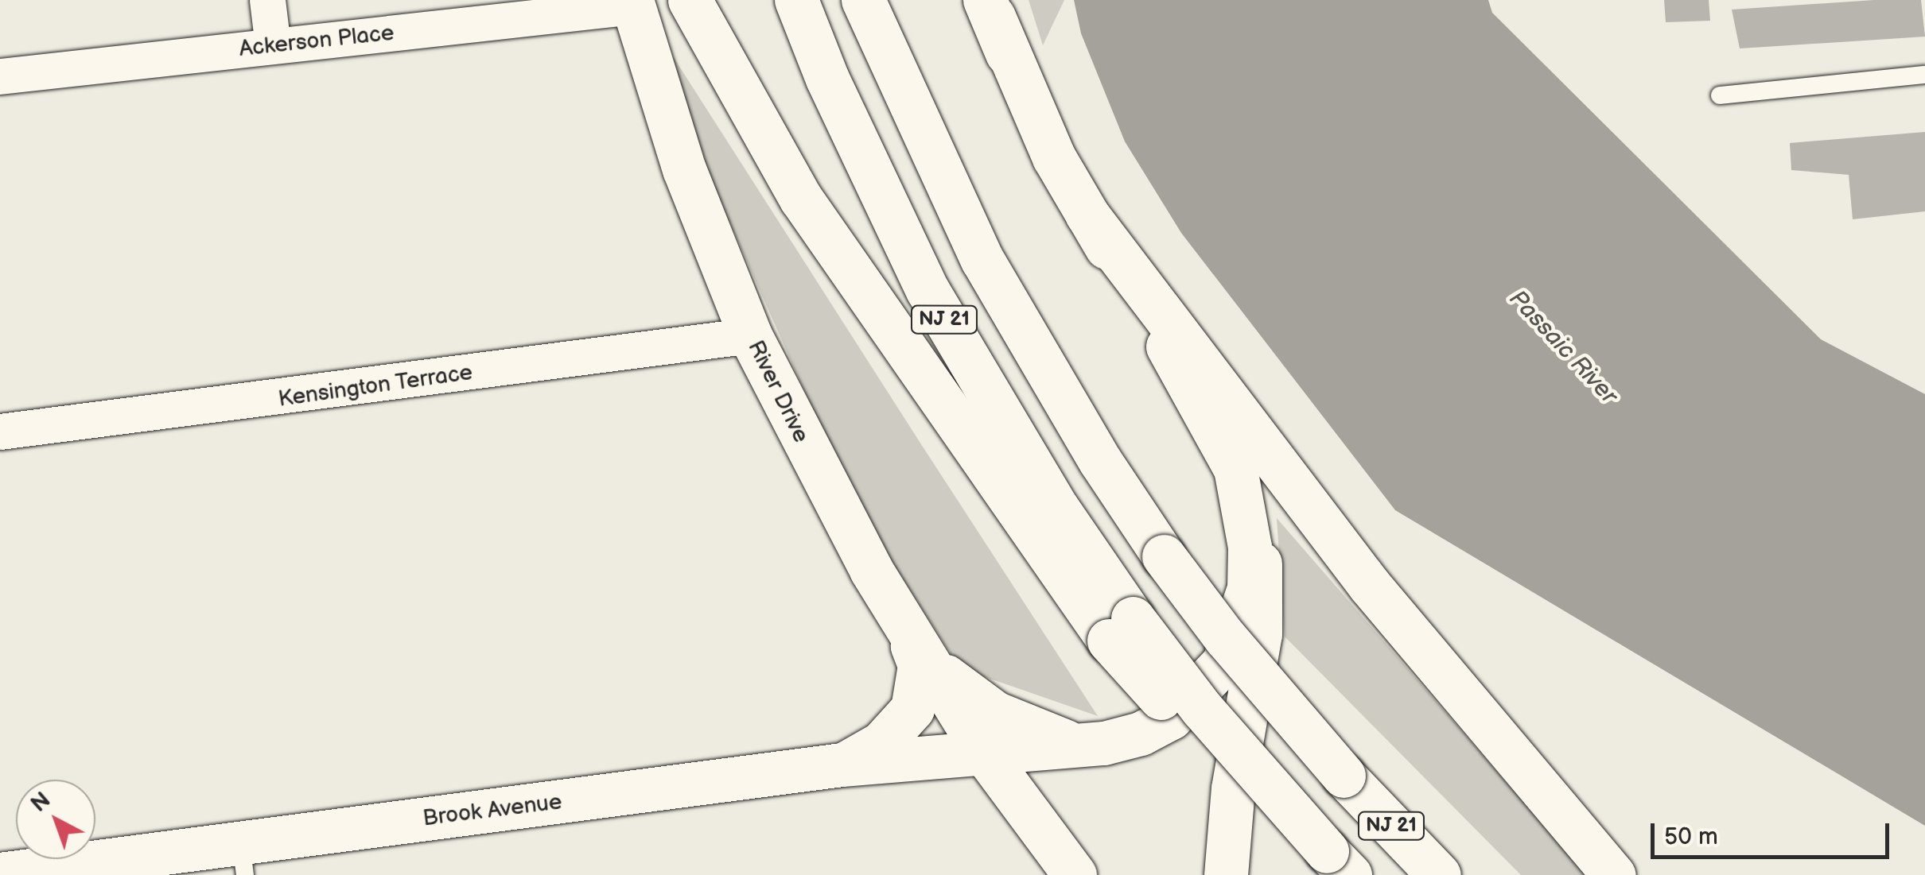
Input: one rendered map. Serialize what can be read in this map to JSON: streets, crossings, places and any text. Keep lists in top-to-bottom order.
{
  "streets": {
    "main road": ["NJ 21", "River Drive", "Brook Avenue"],
    "street": ["Ackerson Place", "Kensington Terrace"]
  },
  "crossings": [
    ["Ackerson Place", "River Drive"],
    ["Kensington Terrace", "River Drive"],
    ["River Drive", "Brook Avenue"]
  ],
  "water": ["Passaic River"],
  "scale_bar": "50 m",
  "north": "top left"
}
